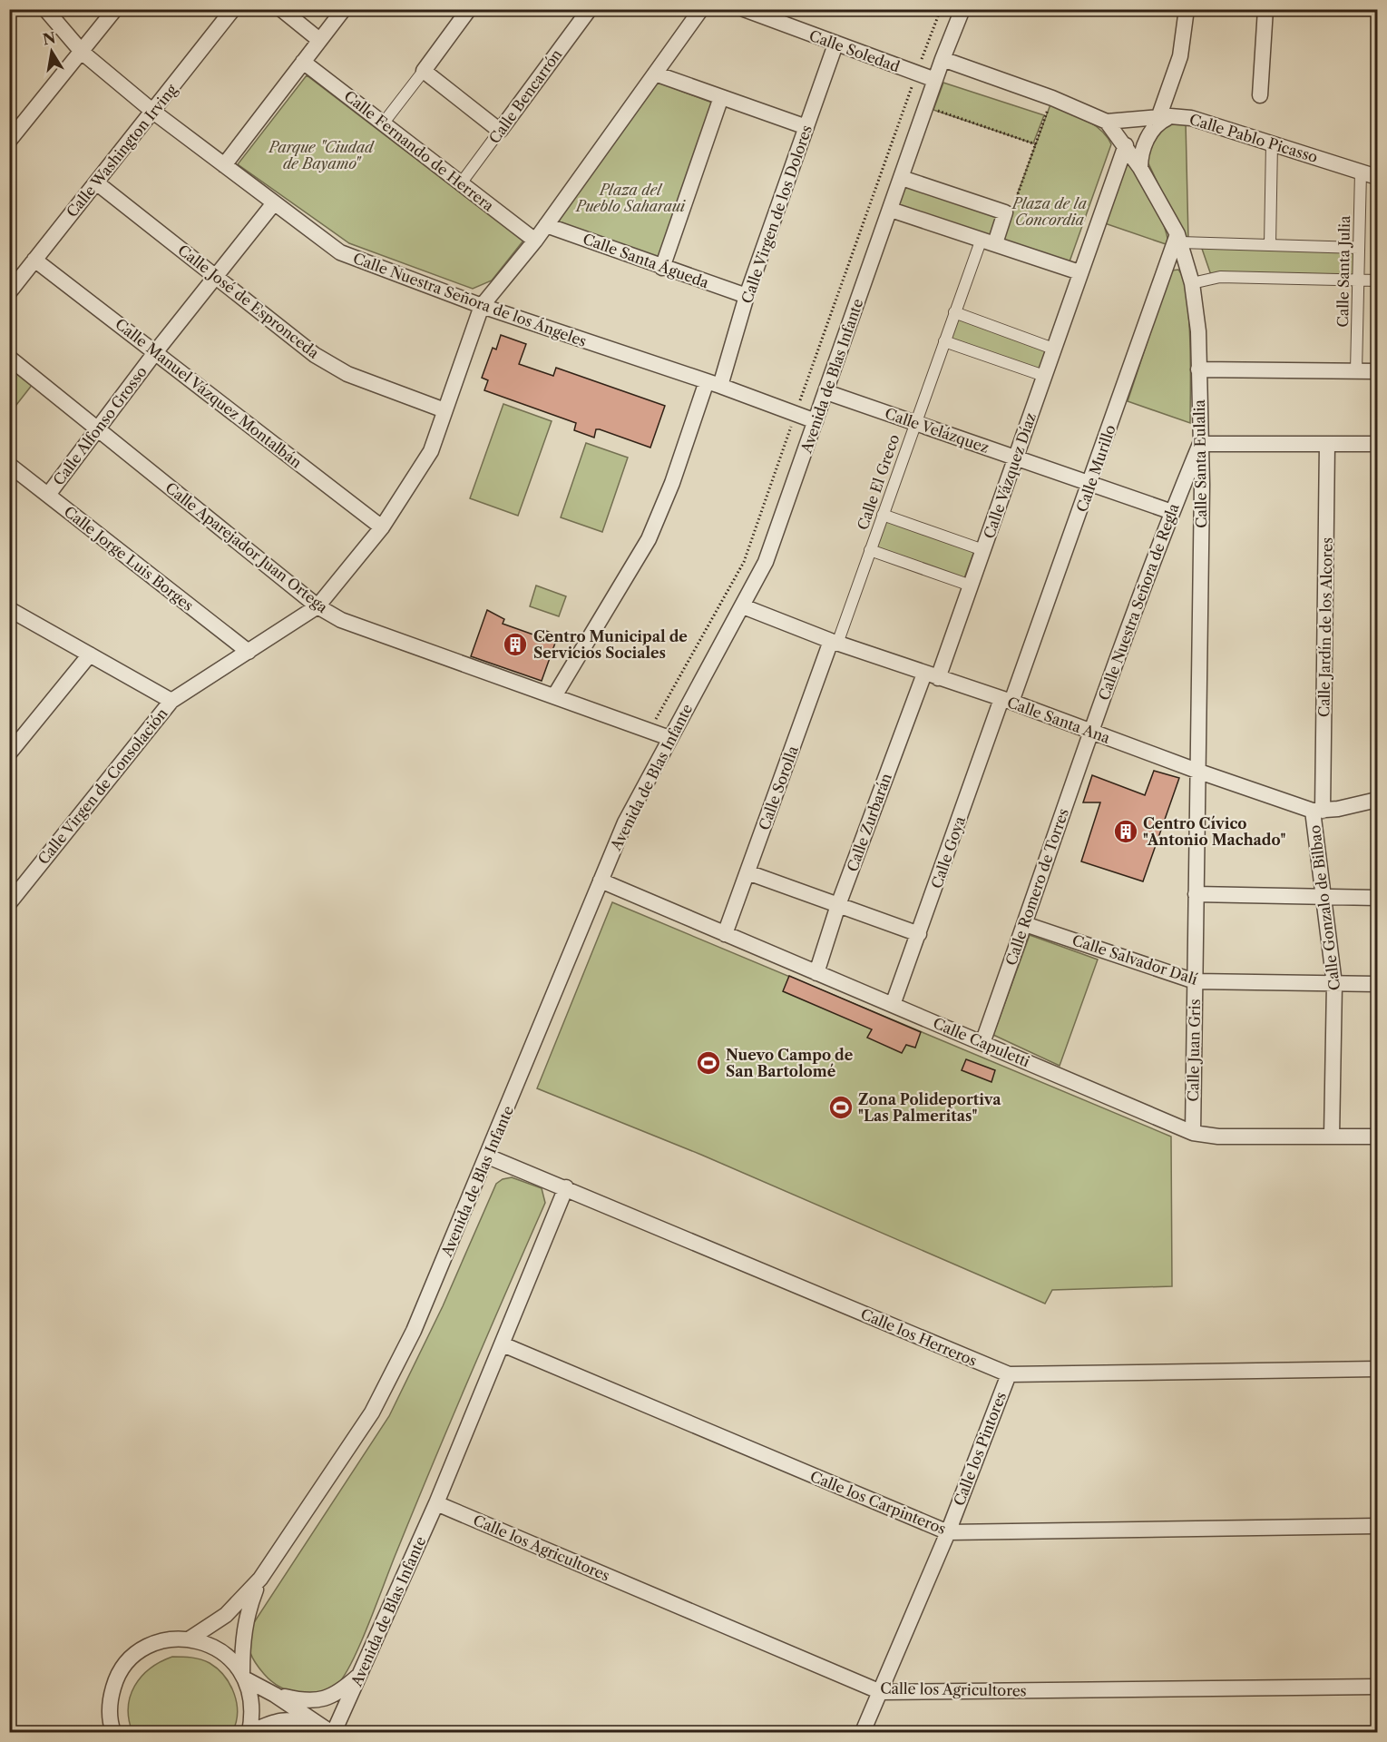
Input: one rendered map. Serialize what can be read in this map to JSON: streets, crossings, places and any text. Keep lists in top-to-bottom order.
{
  "streets": {
    "street": [
      "Calle Soledad",
      "Calle Bencarrón",
      "Calle Pablo Picasso",
      "Calle Washington Irving",
      "Calle Fernando de Herrera",
      "Calle Virgen de los Dolores",
      "Calle Santa Águeda",
      "Calle Santa Julia",
      "Calle Nuestra Señora de los Ángeles",
      "Calle José de Espronceda",
      "Avenida de Blas Infante",
      "Calle Manuel Vázquez Montalbán",
      "Calle Alfonso Grosso",
      "Calle Velázquez",
      "Calle Santa Eulalia",
      "Calle Murillo",
      "Calle Vázquez Díaz",
      "Calle El Greco",
      "Calle Aparejador Juan Ortega",
      "Calle Jorge Luis Borges",
      "Calle Nuestra Señora de Regla",
      "Calle Jardín de los Alcores",
      "Calle Santa Ana",
      "Calle Virgen de Consolación",
      "Calle Sorolla",
      "Calle Zurbarán",
      "Calle Goya",
      "Calle Romero de Torres",
      "Calle Gonzalo de Bilbao",
      "Calle Salvador Dalí",
      "Calle Capuletti",
      "Calle Juan Gris",
      "Calle los Herreros",
      "Calle los Pintores",
      "Calle los Carpinteros",
      "Calle los Agricultores"
    ]
  },
  "crossings": [
    ["Calle Soledad", "Calle Virgen de los Dolores"],
    ["Calle Soledad", "Avenida de Blas Infante"],
    ["Calle Bencarrón", "Calle Fernando de Herrera"],
    ["Calle Pablo Picasso", "Calle Santa Julia"],
    ["Calle Pablo Picasso", "Avenida de Blas Infante"],
    ["Calle Pablo Picasso", "Calle Santa Eulalia"],
    ["Calle Washington Irving", "Calle Nuestra Señora de los Ángeles"],
    ["Calle Washington Irving", "Calle José de Espronceda"],
    ["Calle Washington Irving", "Calle Manuel Vázquez Montalbán"],
    ["Calle Fernando de Herrera", "Calle Virgen de Consolación"],
    ["Calle Virgen de los Dolores", "Calle Santa Águeda"],
    ["Calle Virgen de los Dolores", "Calle Nuestra Señora de los Ángeles"],
    ["Calle Virgen de los Dolores", "Calle Aparejador Juan Ortega"],
    ["Calle Santa Águeda", "Calle Virgen de Consolación"],
    ["Calle Nuestra Señora de los Ángeles", "Avenida de Blas Infante"],
    ["Calle Nuestra Señora de los Ángeles", "Calle Alfonso Grosso"],
    ["Calle Nuestra Señora de los Ángeles", "Calle Virgen de Consolación"],
    ["Calle José de Espronceda", "Calle Alfonso Grosso"],
    ["Calle José de Espronceda", "Calle Virgen de Consolación"],
    ["Avenida de Blas Infante", "Calle Velázquez"],
    ["Avenida de Blas Infante", "Calle Aparejador Juan Ortega"],
    ["Avenida de Blas Infante", "Calle Santa Ana"],
    ["Avenida de Blas Infante", "Calle Capuletti"],
    ["Avenida de Blas Infante", "Calle los Herreros"],
    ["Avenida de Blas Infante", "Calle los Carpinteros"],
    ["Avenida de Blas Infante", "Calle los Agricultores"],
    ["Calle Manuel Vázquez Montalbán", "Calle Alfonso Grosso"],
    ["Calle Manuel Vázquez Montalbán", "Calle Virgen de Consolación"],
    ["Calle Alfonso Grosso", "Calle Aparejador Juan Ortega"],
    ["Calle Alfonso Grosso", "Calle Jorge Luis Borges"],
    ["Calle Velázquez", "Calle Murillo"],
    ["Calle Velázquez", "Calle Vázquez Díaz"],
    ["Calle Velázquez", "Calle El Greco"],
    ["Calle Velázquez", "Calle Nuestra Señora de Regla"],
    ["Calle Santa Eulalia", "Calle Murillo"],
    ["Calle Santa Eulalia", "Calle Vázquez Díaz"],
    ["Calle Santa Eulalia", "Calle Nuestra Señora de Regla"],
    ["Calle Santa Eulalia", "Calle Santa Ana"],
    ["Calle Santa Eulalia", "Calle Juan Gris"],
    ["Calle Murillo", "Calle Santa Ana"],
    ["Calle Murillo", "Calle Goya"],
    ["Calle Vázquez Díaz", "Calle Santa Ana"],
    ["Calle Vázquez Díaz", "Calle Zurbarán"],
    ["Calle El Greco", "Calle Santa Ana"],
    ["Calle El Greco", "Calle Sorolla"],
    ["Calle Aparejador Juan Ortega", "Calle Virgen de Consolación"],
    ["Calle Jorge Luis Borges", "Calle Virgen de Consolación"],
    ["Calle Nuestra Señora de Regla", "Calle Santa Ana"],
    ["Calle Nuestra Señora de Regla", "Calle Romero de Torres"],
    ["Calle Jardín de los Alcores", "Calle Santa Ana"],
    ["Calle Jardín de los Alcores", "Calle Gonzalo de Bilbao"],
    ["Calle Santa Ana", "Calle Sorolla"],
    ["Calle Santa Ana", "Calle Zurbarán"],
    ["Calle Santa Ana", "Calle Goya"],
    ["Calle Santa Ana", "Calle Romero de Torres"],
    ["Calle Santa Ana", "Calle Gonzalo de Bilbao"],
    ["Calle Santa Ana", "Calle Juan Gris"],
    ["Calle Sorolla", "Calle Capuletti"],
    ["Calle Zurbarán", "Calle Capuletti"],
    ["Calle Goya", "Calle Capuletti"],
    ["Calle Romero de Torres", "Calle Salvador Dalí"],
    ["Calle Romero de Torres", "Calle Capuletti"],
    ["Calle Gonzalo de Bilbao", "Calle Salvador Dalí"],
    ["Calle Gonzalo de Bilbao", "Calle Capuletti"],
    ["Calle Salvador Dalí", "Calle Juan Gris"],
    ["Calle Capuletti", "Calle Juan Gris"],
    ["Calle los Herreros", "Calle los Pintores"],
    ["Calle los Pintores", "Calle los Carpinteros"],
    ["Calle los Pintores", "Calle los Agricultores"]
  ],
  "parks": ["Parque \"Ciudad de Bayamo\"", "Plaza del Pueblo Saharaui", "Plaza de la Concordia"],
  "places": {
    "building": ["Centro Municipal de Servicios Sociales", "Centro Cívico \"Antonio Machado\""],
    "sports": ["Nuevo Campo de San Bartolomé", "Zona Polideportiva \"Las Palmeritas\""]
  },
  "north": "top"
}
